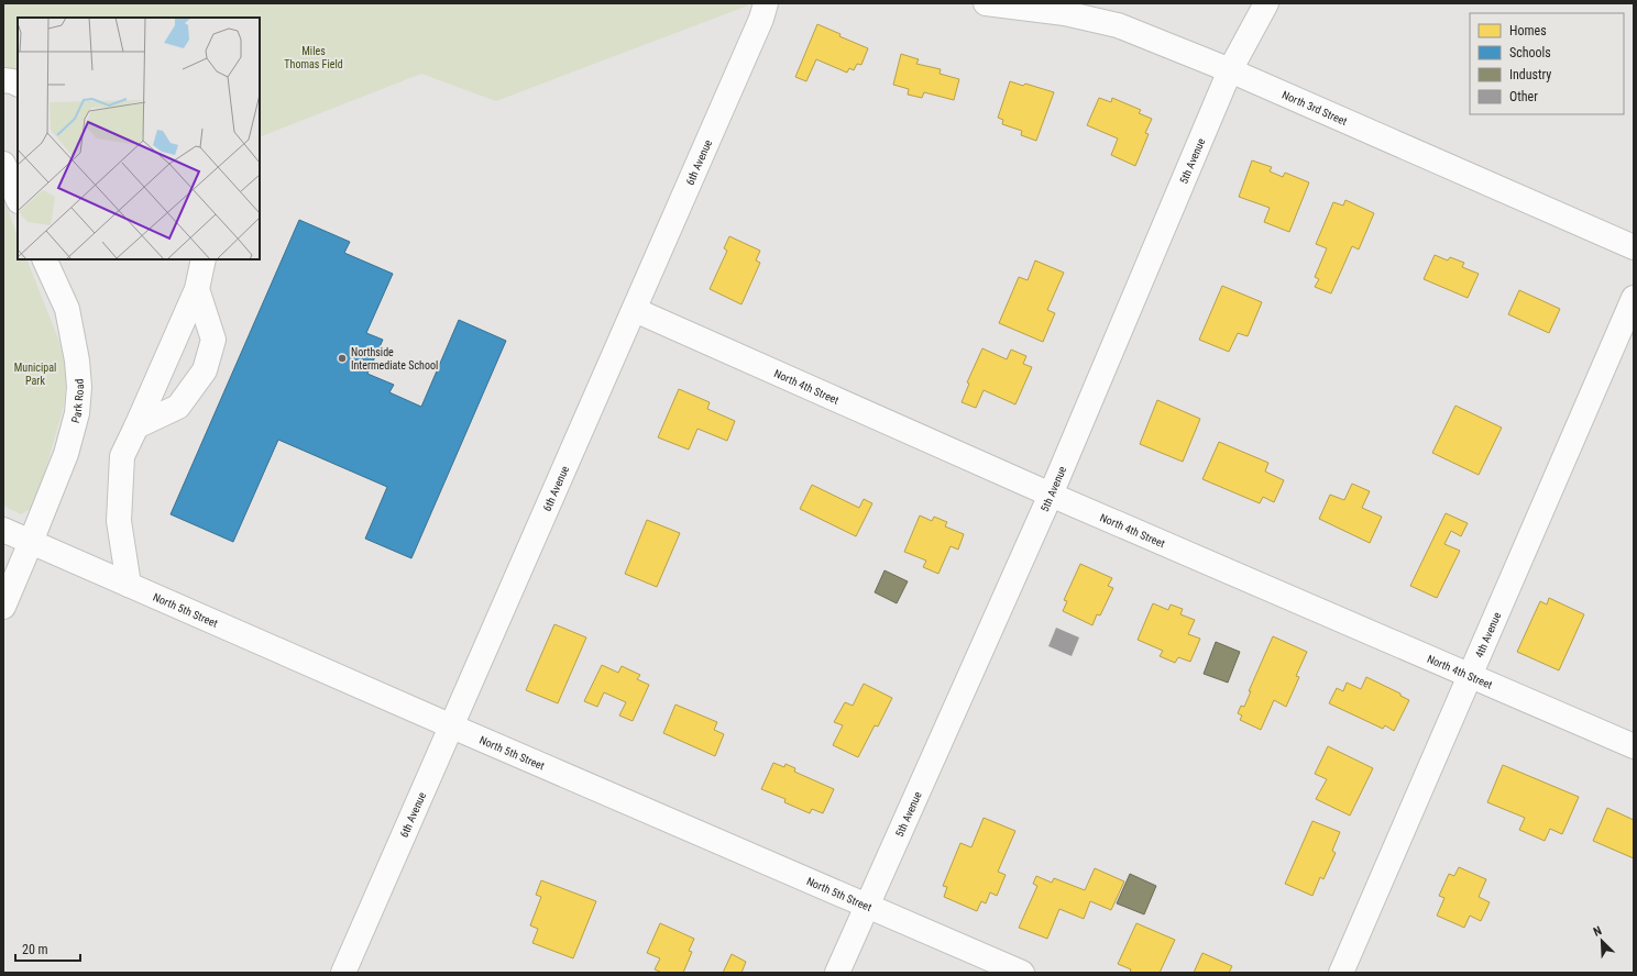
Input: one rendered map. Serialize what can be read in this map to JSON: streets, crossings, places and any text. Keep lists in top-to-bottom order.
{
  "streets": {
    "street": [
      "North 3rd Street",
      "5th Avenue",
      "6th Avenue",
      "North 4th Street",
      "Park Road",
      "North 5th Street",
      "4th Avenue"
    ]
  },
  "crossings": [
    ["North 3rd Street", "5th Avenue"],
    ["5th Avenue", "North 4th Street"],
    ["5th Avenue", "North 5th Street"],
    ["6th Avenue", "North 4th Street"],
    ["6th Avenue", "North 5th Street"],
    ["North 4th Street", "4th Avenue"],
    ["Park Road", "North 5th Street"]
  ],
  "parks": ["Miles Thomas Field", "Municipal Park"],
  "places": ["Northside Intermediate School"],
  "legend": [
    "Homes",
    "Schools",
    "Industry",
    "Other"
  ],
  "scale_bar": "20 m",
  "north": "top left"
}
